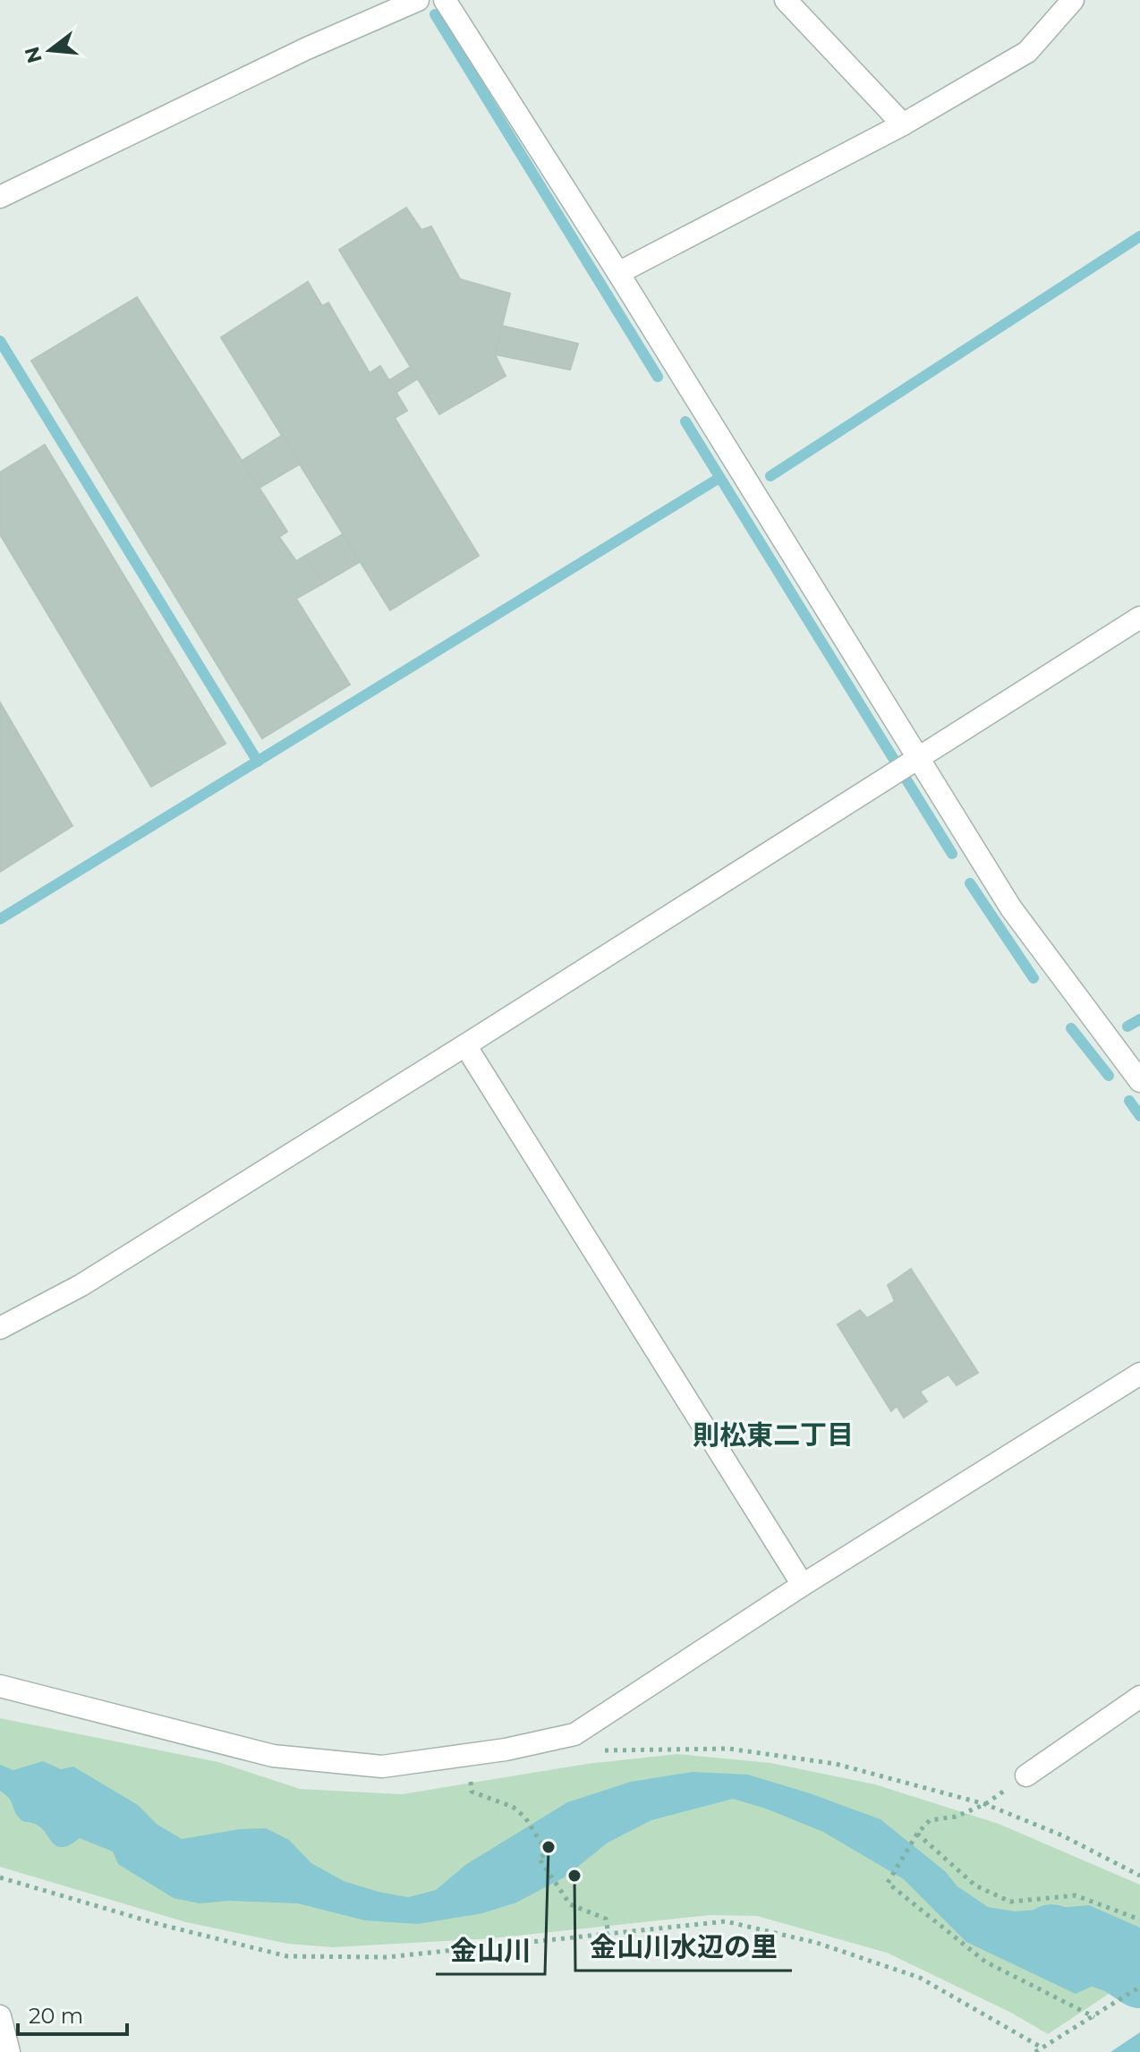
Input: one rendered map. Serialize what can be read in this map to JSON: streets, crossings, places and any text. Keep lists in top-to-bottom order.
{
  "districts": ["則松東二丁目"],
  "places": ["金山川", "金山川水辺の里"],
  "scale_bar": "20 m",
  "north": "left"
}
